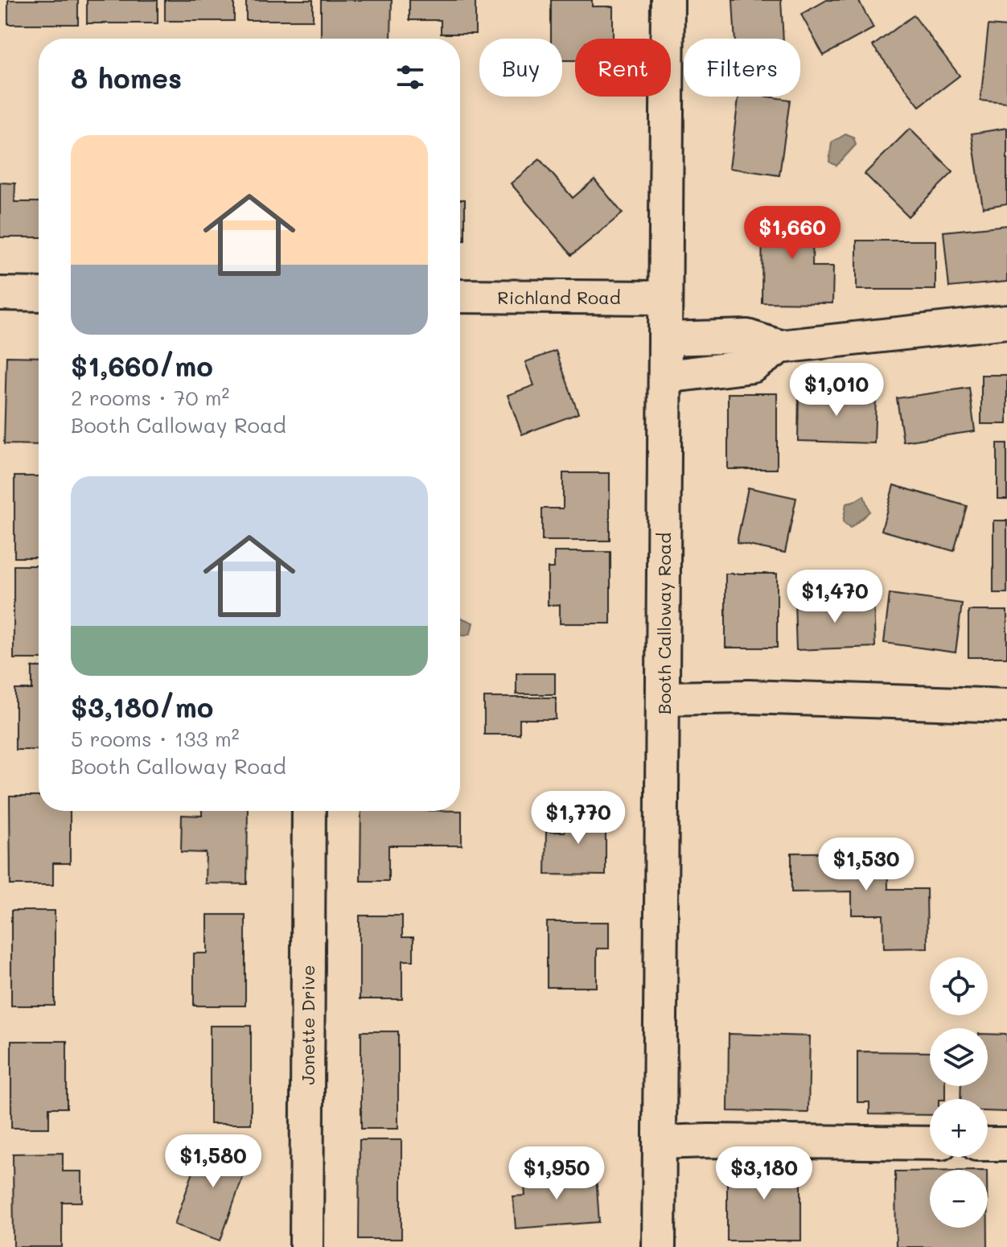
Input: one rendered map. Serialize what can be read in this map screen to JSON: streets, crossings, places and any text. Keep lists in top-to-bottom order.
{
  "streets": {
    "street": ["Richland Road", "Booth Calloway Road", "Jonette Drive"]
  },
  "crossings": [
    ["Richland Road", "Booth Calloway Road"]
  ],
  "page": {
    "chip": ["Buy", "Rent", "Filters"],
    "heading": "8 homes",
    "list": [
      {
        "name": "$1,660/mo",
        "note": "2 rooms · 70 m² · Booth Calloway Road"
      },
      {
        "name": "$3,180/mo",
        "note": "5 rooms · 133 m² · Booth Calloway Road"
      }
    ],
    "price": [
      "$1,660",
      "$1,010",
      "$1,470",
      "$1,770",
      "$1,530",
      "$1,580",
      "$1,950",
      "$3,180"
    ],
    "map_buttons": ["+", "−"]
  }
}
